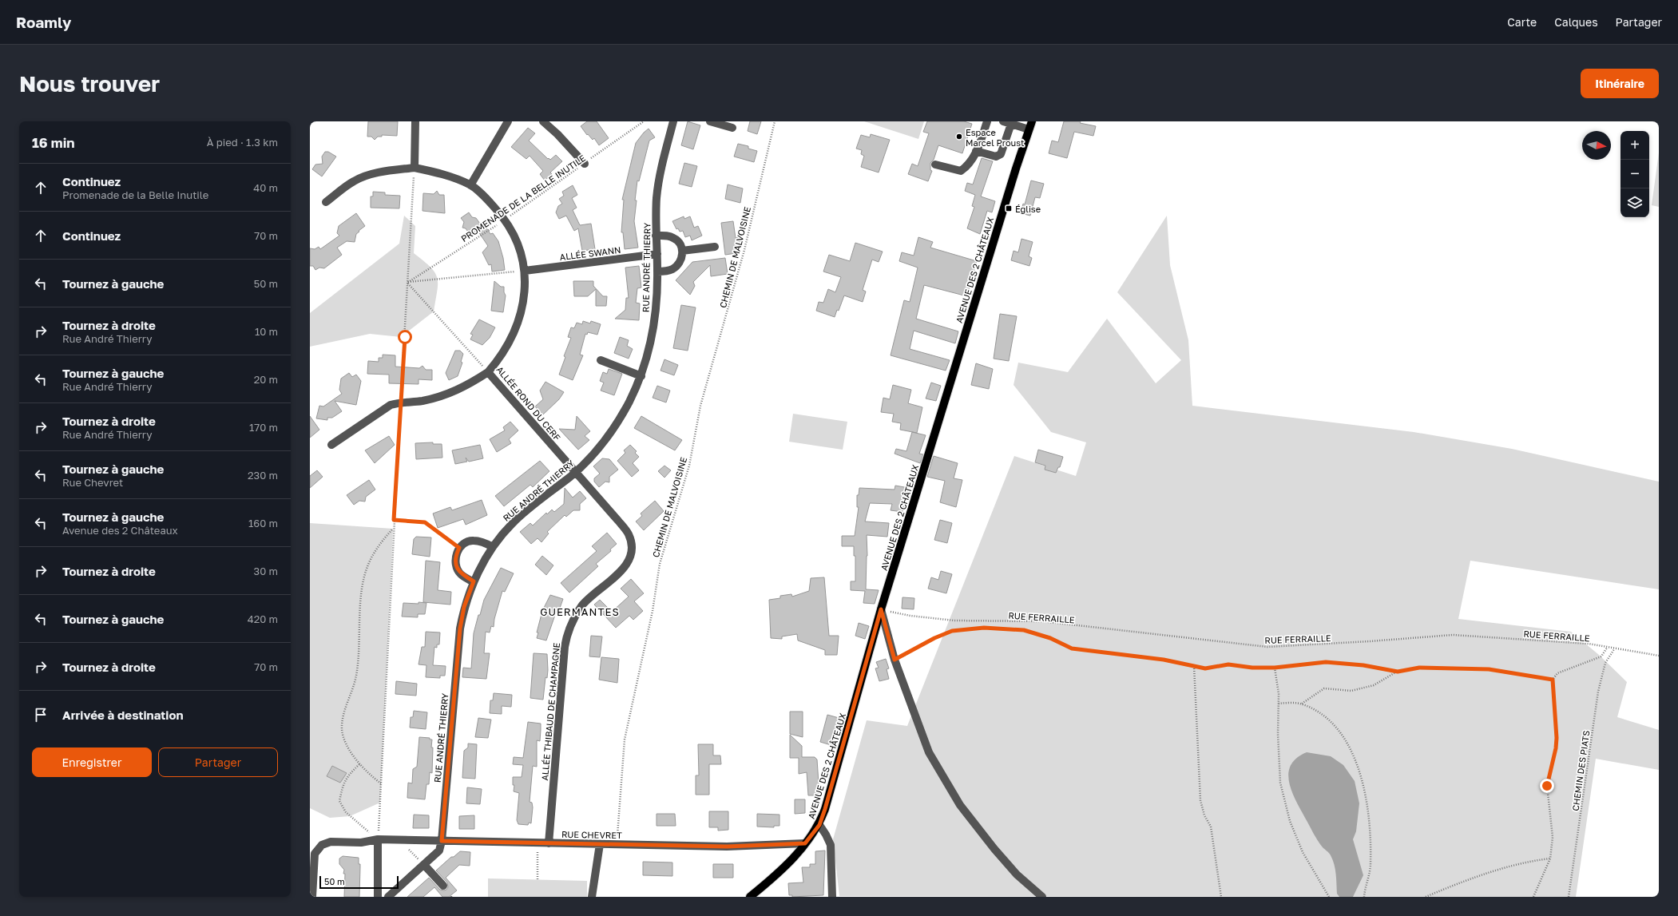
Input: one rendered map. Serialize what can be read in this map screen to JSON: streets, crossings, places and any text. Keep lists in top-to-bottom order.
{
  "streets": {
    "main road": ["AVENUE DES 2 CHÂTEAUX"],
    "street": [
      "ALLÉE SWANN",
      "RUE ANDRÉ THIERRY",
      "ALLÉE ROND DU CERF",
      "ALLÉE THIBAUD DE CHAMPAGNE",
      "RUE CHEVRET"
    ],
    "path": [
      "PROMENADE DE LA BELLE INUTILE",
      "CHEMIN DE MALVOISINE",
      "RUE FERRAILLE",
      "CHEMIN DES PIATS"
    ]
  },
  "crossings": [
    ["PROMENADE DE LA BELLE INUTILE", "ALLÉE ROND DU CERF"],
    ["ALLÉE SWANN", "RUE ANDRÉ THIERRY"],
    ["ALLÉE SWANN", "ALLÉE ROND DU CERF"],
    ["CHEMIN DE MALVOISINE", "RUE CHEVRET"],
    ["RUE ANDRÉ THIERRY", "ALLÉE ROND DU CERF"],
    ["RUE ANDRÉ THIERRY", "ALLÉE THIBAUD DE CHAMPAGNE"],
    ["RUE ANDRÉ THIERRY", "RUE CHEVRET"],
    ["AVENUE DES 2 CHÂTEAUX", "RUE FERRAILLE"],
    ["AVENUE DES 2 CHÂTEAUX", "RUE CHEVRET"],
    ["ALLÉE ROND DU CERF", "ALLÉE THIBAUD DE CHAMPAGNE"],
    ["RUE FERRAILLE", "CHEMIN DES PIATS"],
    ["ALLÉE THIBAUD DE CHAMPAGNE", "RUE CHEVRET"]
  ],
  "districts": ["GUERMANTES"],
  "places": {
    "other": ["Espace Marcel Proust"],
    "transit": ["Église"]
  },
  "scale_bar": "50 m",
  "north": "right",
  "page": {
    "header": "Roamly",
    "nav": ["Carte", "Calques", "Partager"],
    "buttons": [
      "Itinéraire",
      ["Enregistrer", "Partager"]
    ],
    "title": "Nous trouver",
    "heading": ["16 min", "À pied · 1.3 km"],
    "map_buttons": ["+", "−"],
    "list": [
      ["Continuez", "Promenade de la Belle Inutile", "40 m"],
      ["Continuez", "70 m"],
      ["Tournez à gauche", "50 m"],
      ["Tournez à droite", "Rue André Thierry", "10 m"],
      ["Tournez à gauche", "Rue André Thierry", "20 m"],
      ["Tournez à droite", "Rue André Thierry", "170 m"],
      ["Tournez à gauche", "Rue Chevret", "230 m"],
      ["Tournez à gauche", "Avenue des 2 Châteaux", "160 m"],
      ["Tournez à droite", "30 m"],
      ["Tournez à gauche", "420 m"],
      ["Tournez à droite", "70 m"],
      "Arrivée à destination"
    ],
    "scale": "50 m"
  }
}
